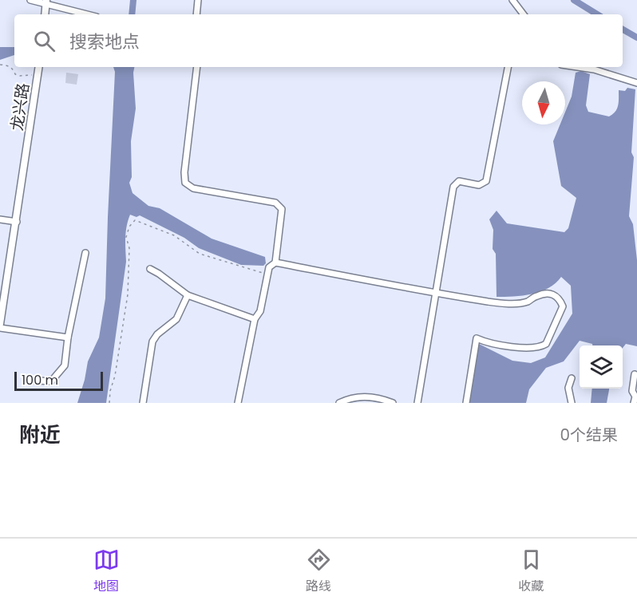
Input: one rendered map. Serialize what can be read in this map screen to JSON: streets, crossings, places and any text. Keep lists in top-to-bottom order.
{
  "streets": {
    "street": ["龙兴路"]
  },
  "scale_bar": "100 m",
  "north": "bottom",
  "page": {
    "search": "搜索地点",
    "scale": "100 m",
    "heading": ["附近", "0个结果"],
    "nav": ["地图", "路线", "收藏"]
  }
}
